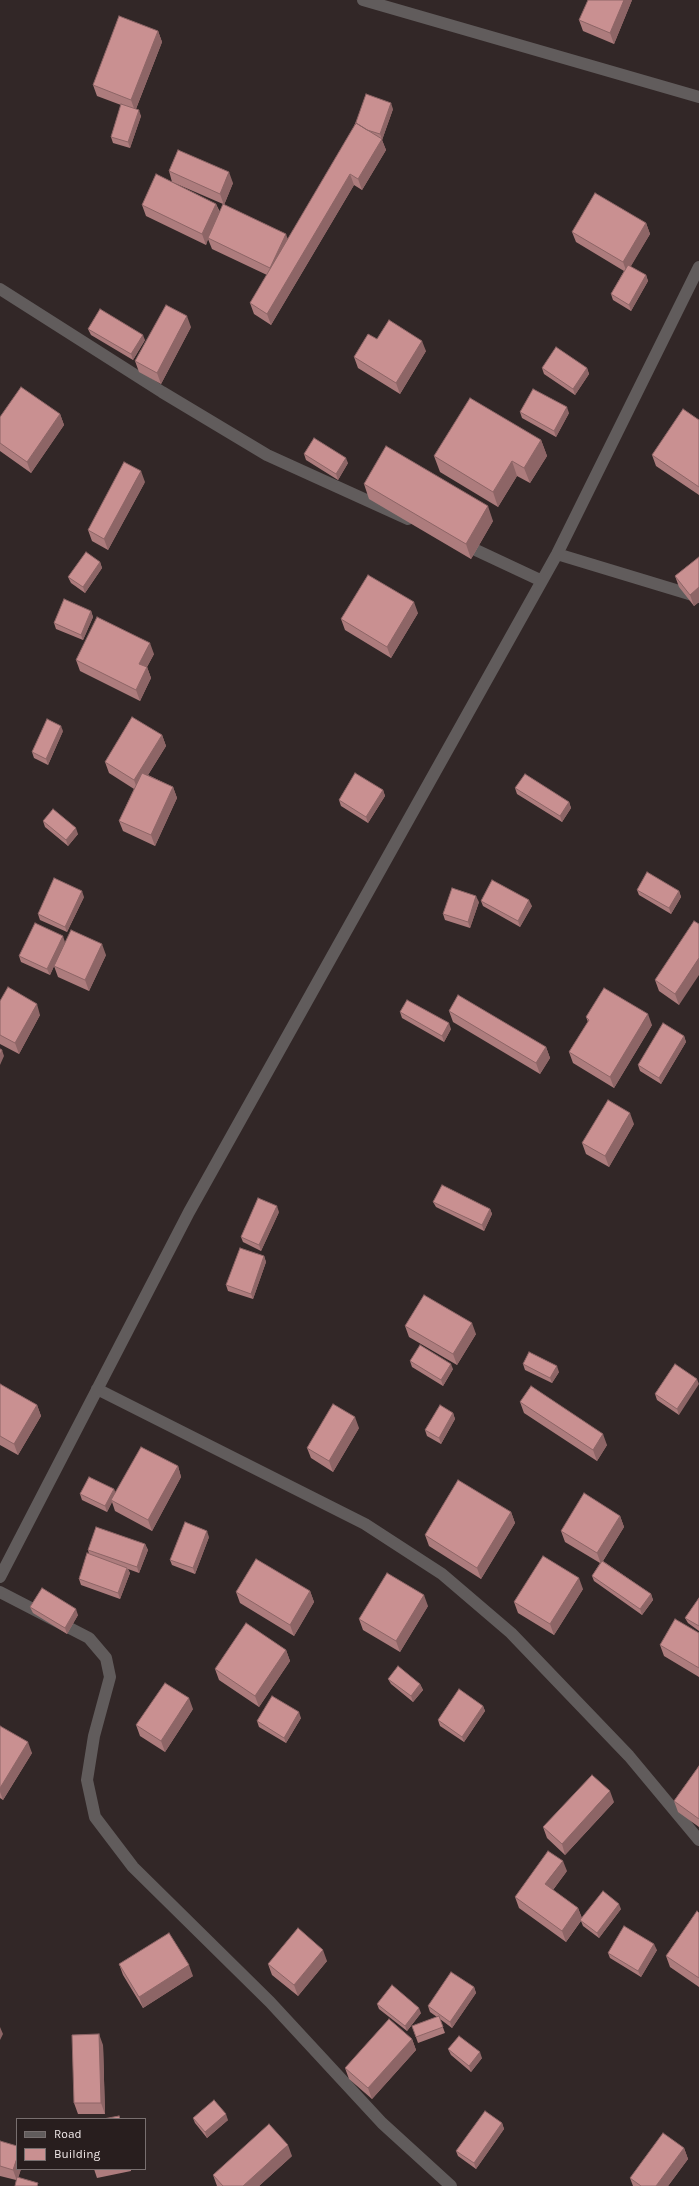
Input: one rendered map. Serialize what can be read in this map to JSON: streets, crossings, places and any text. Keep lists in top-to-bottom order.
{
  "legend": ["Road", "Building"]
}
